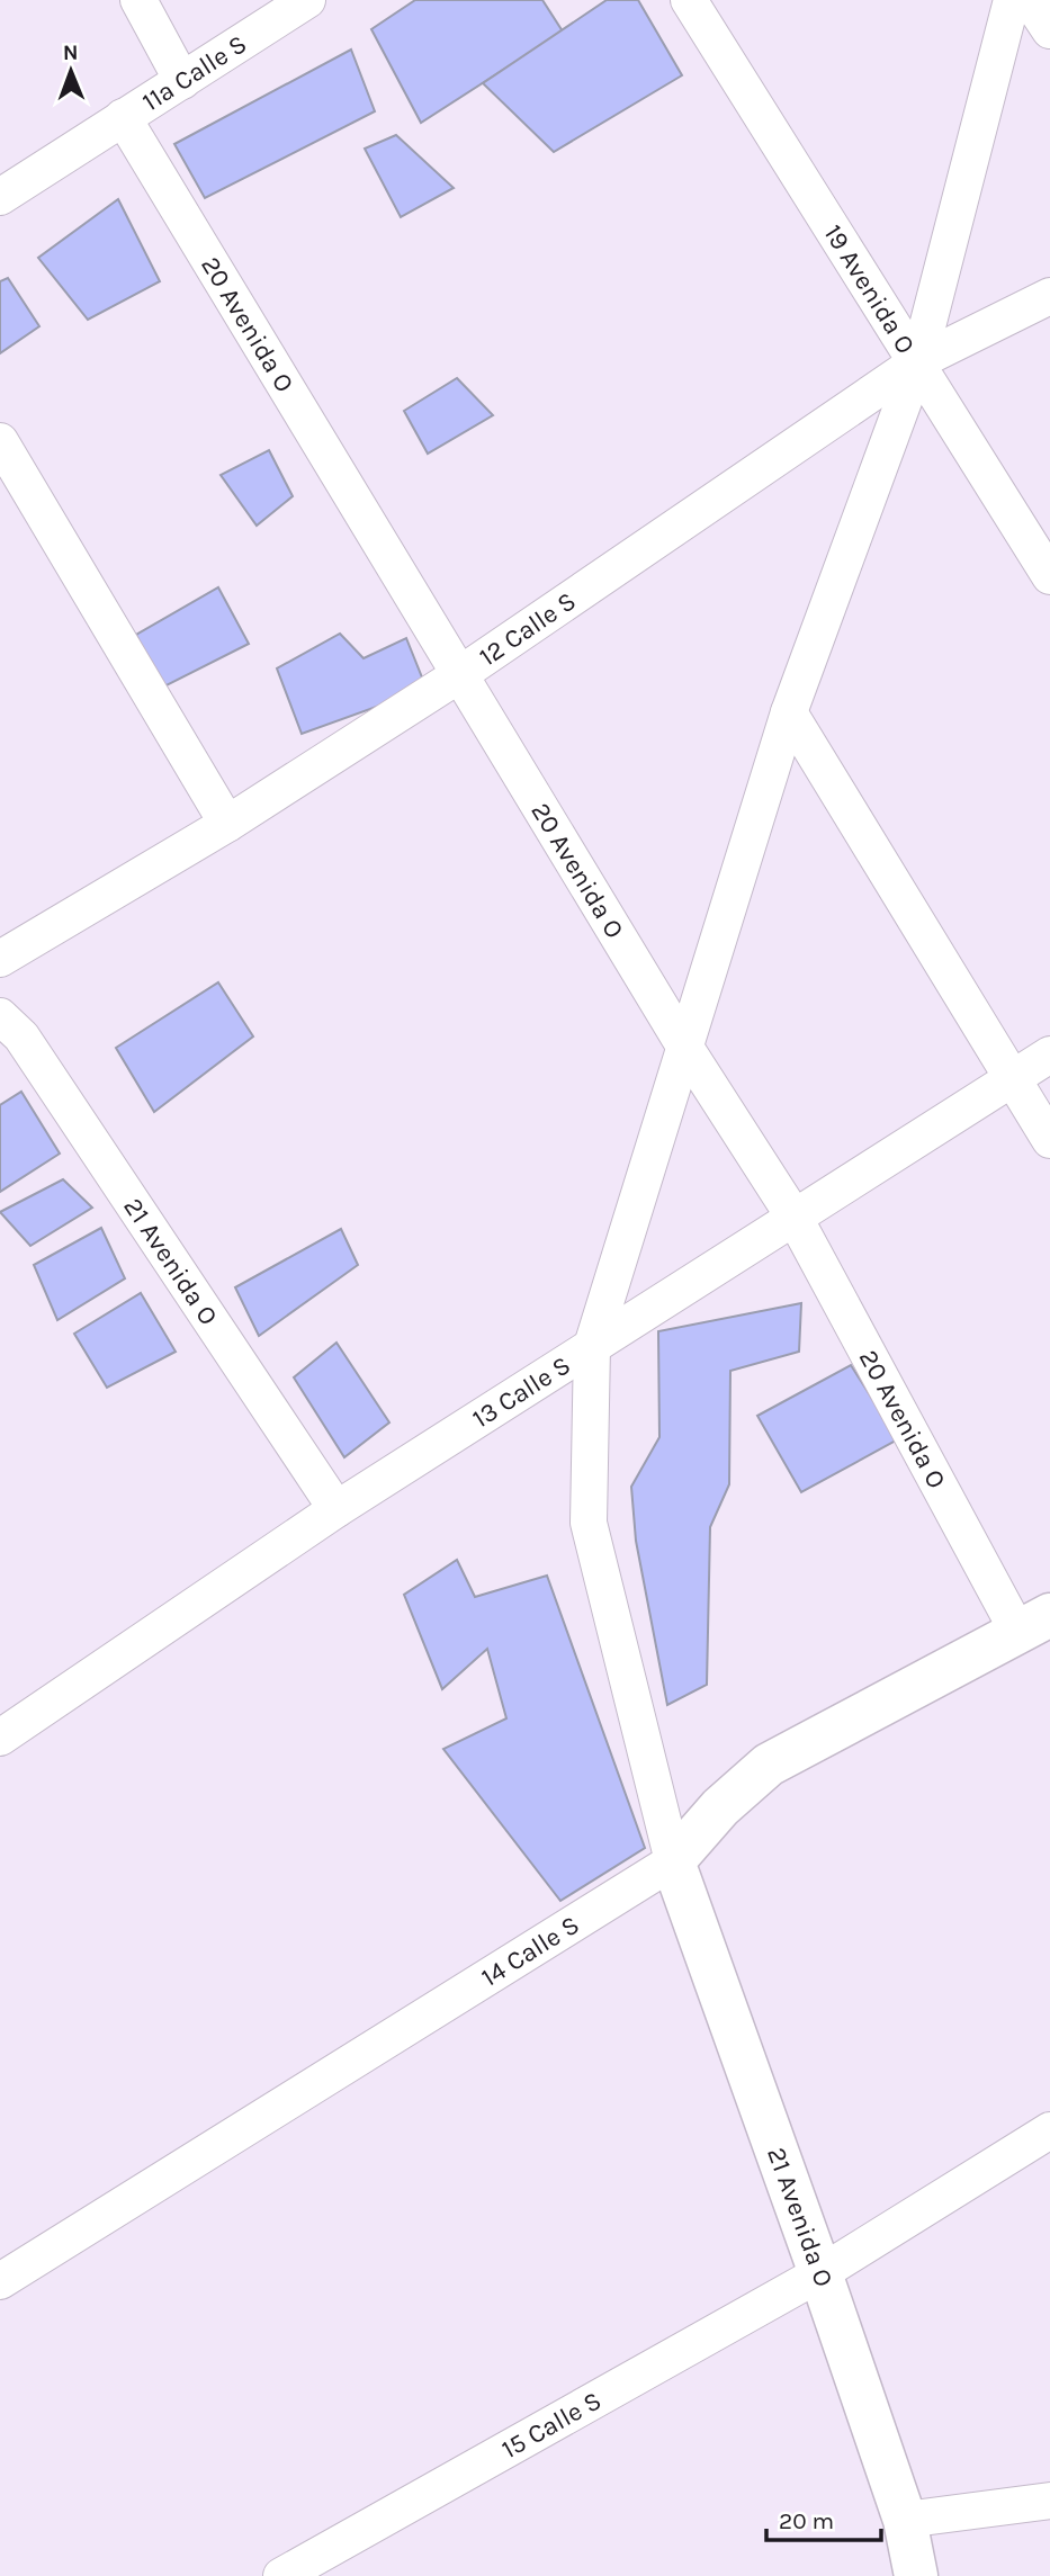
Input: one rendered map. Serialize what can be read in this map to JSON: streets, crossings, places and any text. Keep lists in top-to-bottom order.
{
  "streets": {
    "street": [
      "11a Calle S",
      "19 Avenida O",
      "20 Avenida O",
      "12 Calle S",
      "21 Avenida O",
      "13 Calle S",
      "14 Calle S",
      "15 Calle S"
    ]
  },
  "crossings": [
    ["11a Calle S", "20 Avenida O"],
    ["19 Avenida O", "12 Calle S"],
    ["20 Avenida O", "12 Calle S"],
    ["20 Avenida O", "13 Calle S"],
    ["20 Avenida O", "14 Calle S"],
    ["21 Avenida O", "13 Calle S"],
    ["21 Avenida O", "14 Calle S"],
    ["21 Avenida O", "15 Calle S"]
  ],
  "scale_bar": "20 m",
  "north": "top"
}
